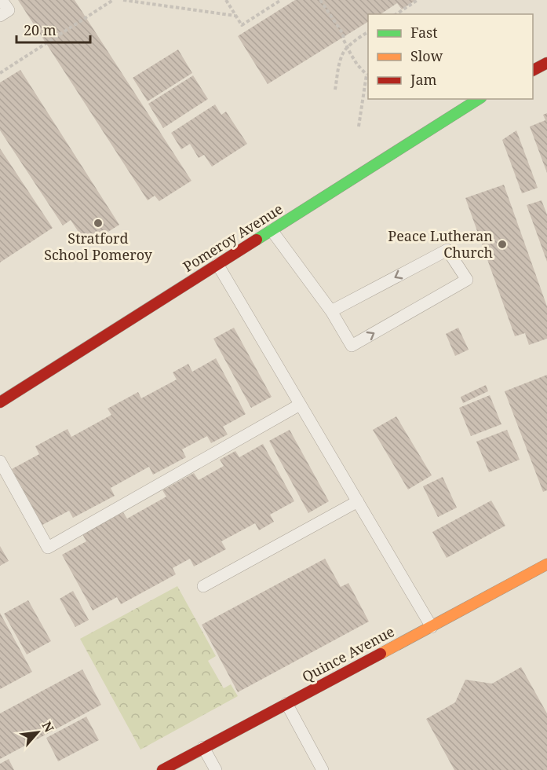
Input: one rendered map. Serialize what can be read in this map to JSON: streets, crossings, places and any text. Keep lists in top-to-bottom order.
{
  "streets": {
    "street": ["Pomeroy Avenue", "Quince Avenue"]
  },
  "places": ["Stratford School Pomeroy", "Peace Lutheran Church"],
  "legend": ["Fast", "Slow", "Jam"],
  "scale_bar": "20 m",
  "north": "top right"
}
